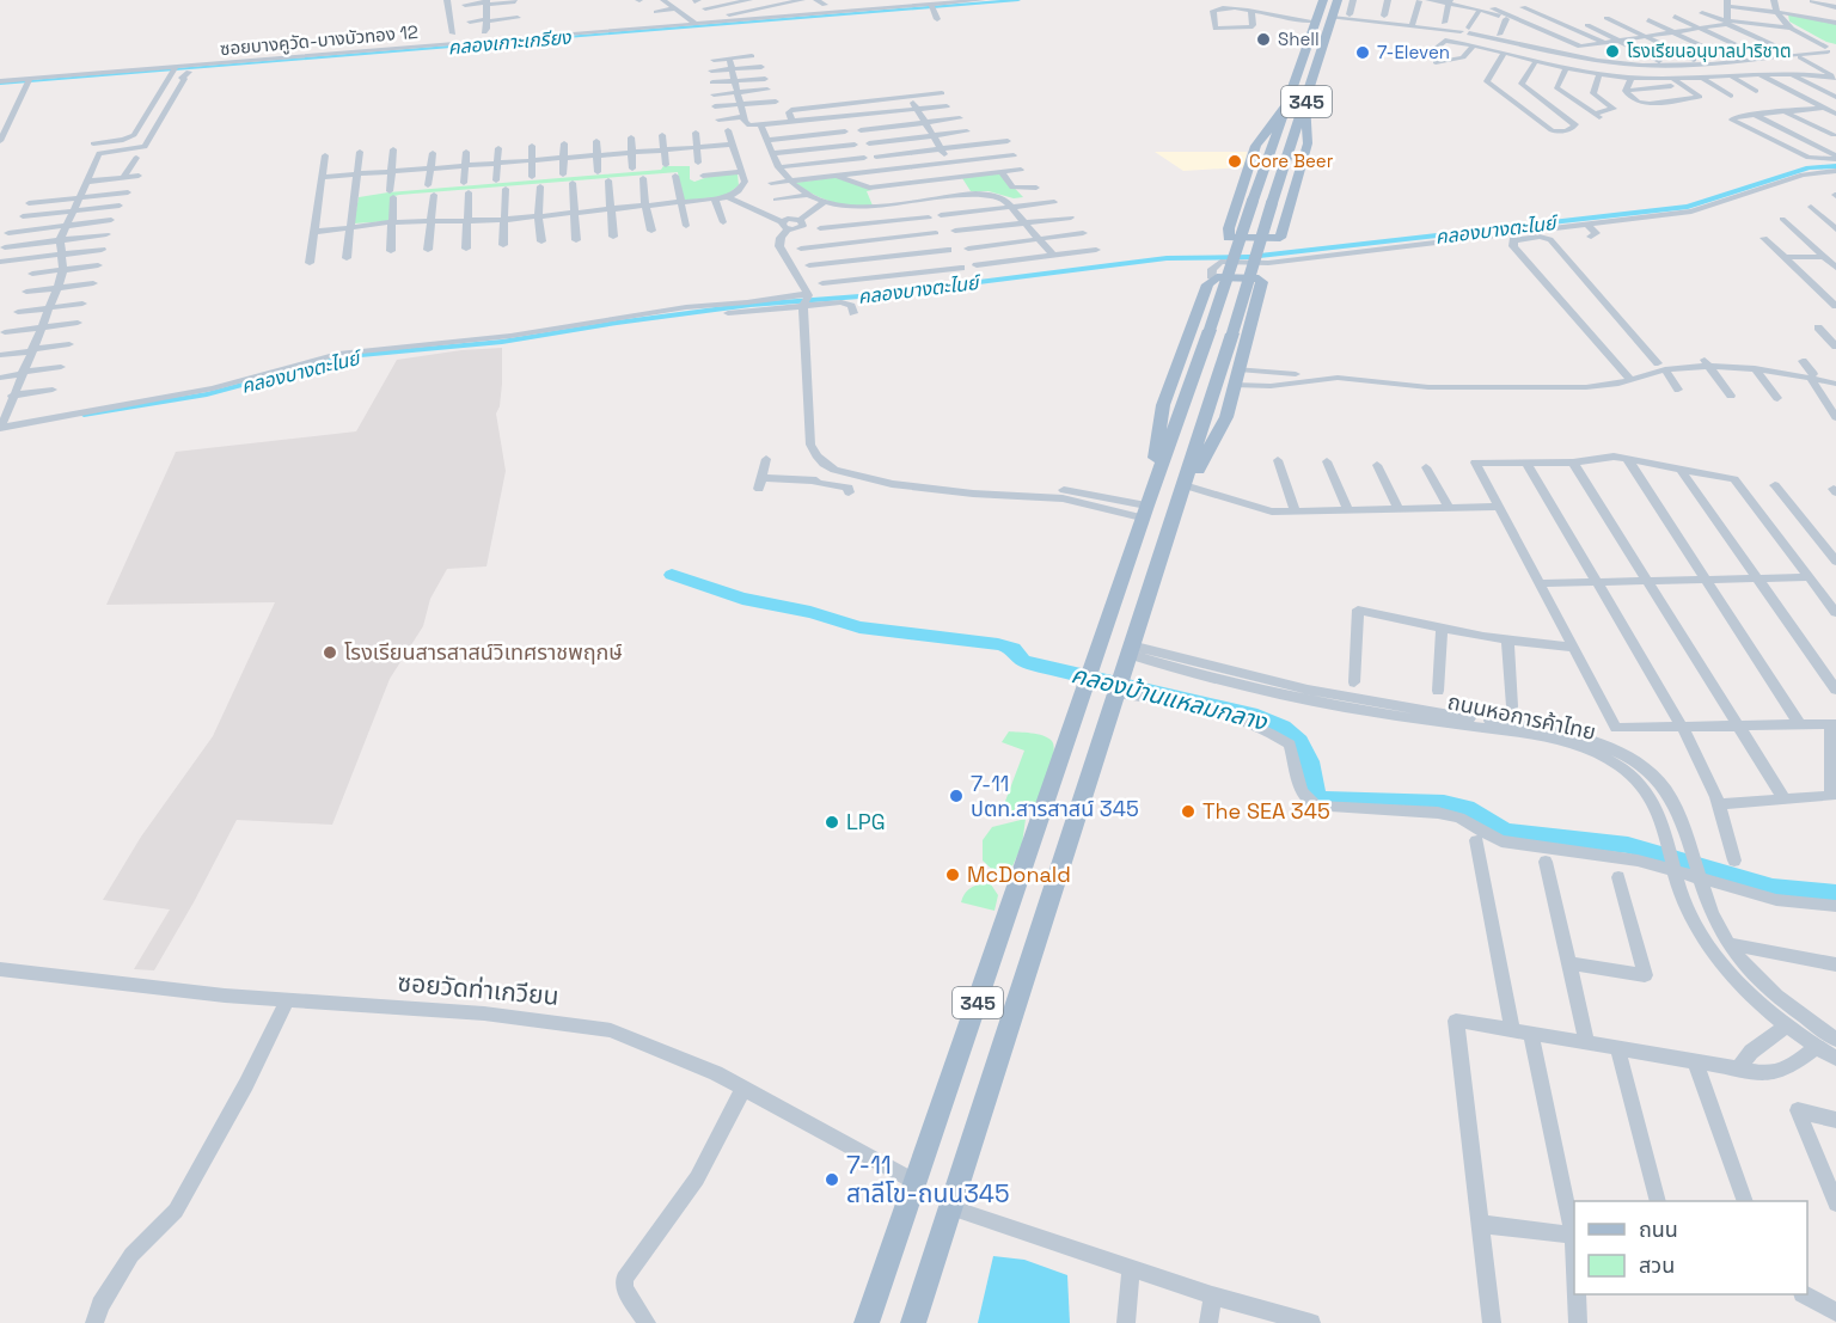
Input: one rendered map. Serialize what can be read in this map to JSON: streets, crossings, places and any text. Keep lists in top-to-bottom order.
{
  "streets": {
    "main road": ["345"],
    "street": ["ซอยบางคูวัด-บางบัวทอง 12", "ถนนหอการค้าไทย", "ซอยวัดท่าเกวียน"]
  },
  "crossings": [
    ["345", "ถนนหอการค้าไทย"],
    ["345", "ซอยวัดท่าเกวียน"]
  ],
  "water": ["คลองเกาะเกรียง", "คลองบางตะไนย์", "คลองบ้านแหลมกลาง"],
  "places": [
    "Shell",
    "โรงเรียนอนุบาลปาริชาต",
    "7-Eleven",
    "Core Beer",
    "โรงเรียนสารสาสน์วิเทศราชพฤกษ์",
    "7-11 ปตท.สารสาสน์ 345",
    "The SEA 345",
    "LPG",
    "McDonald",
    "7-11 สาลีโข-ถนน345"
  ],
  "legend": ["ถนน", "สวน"]
}
